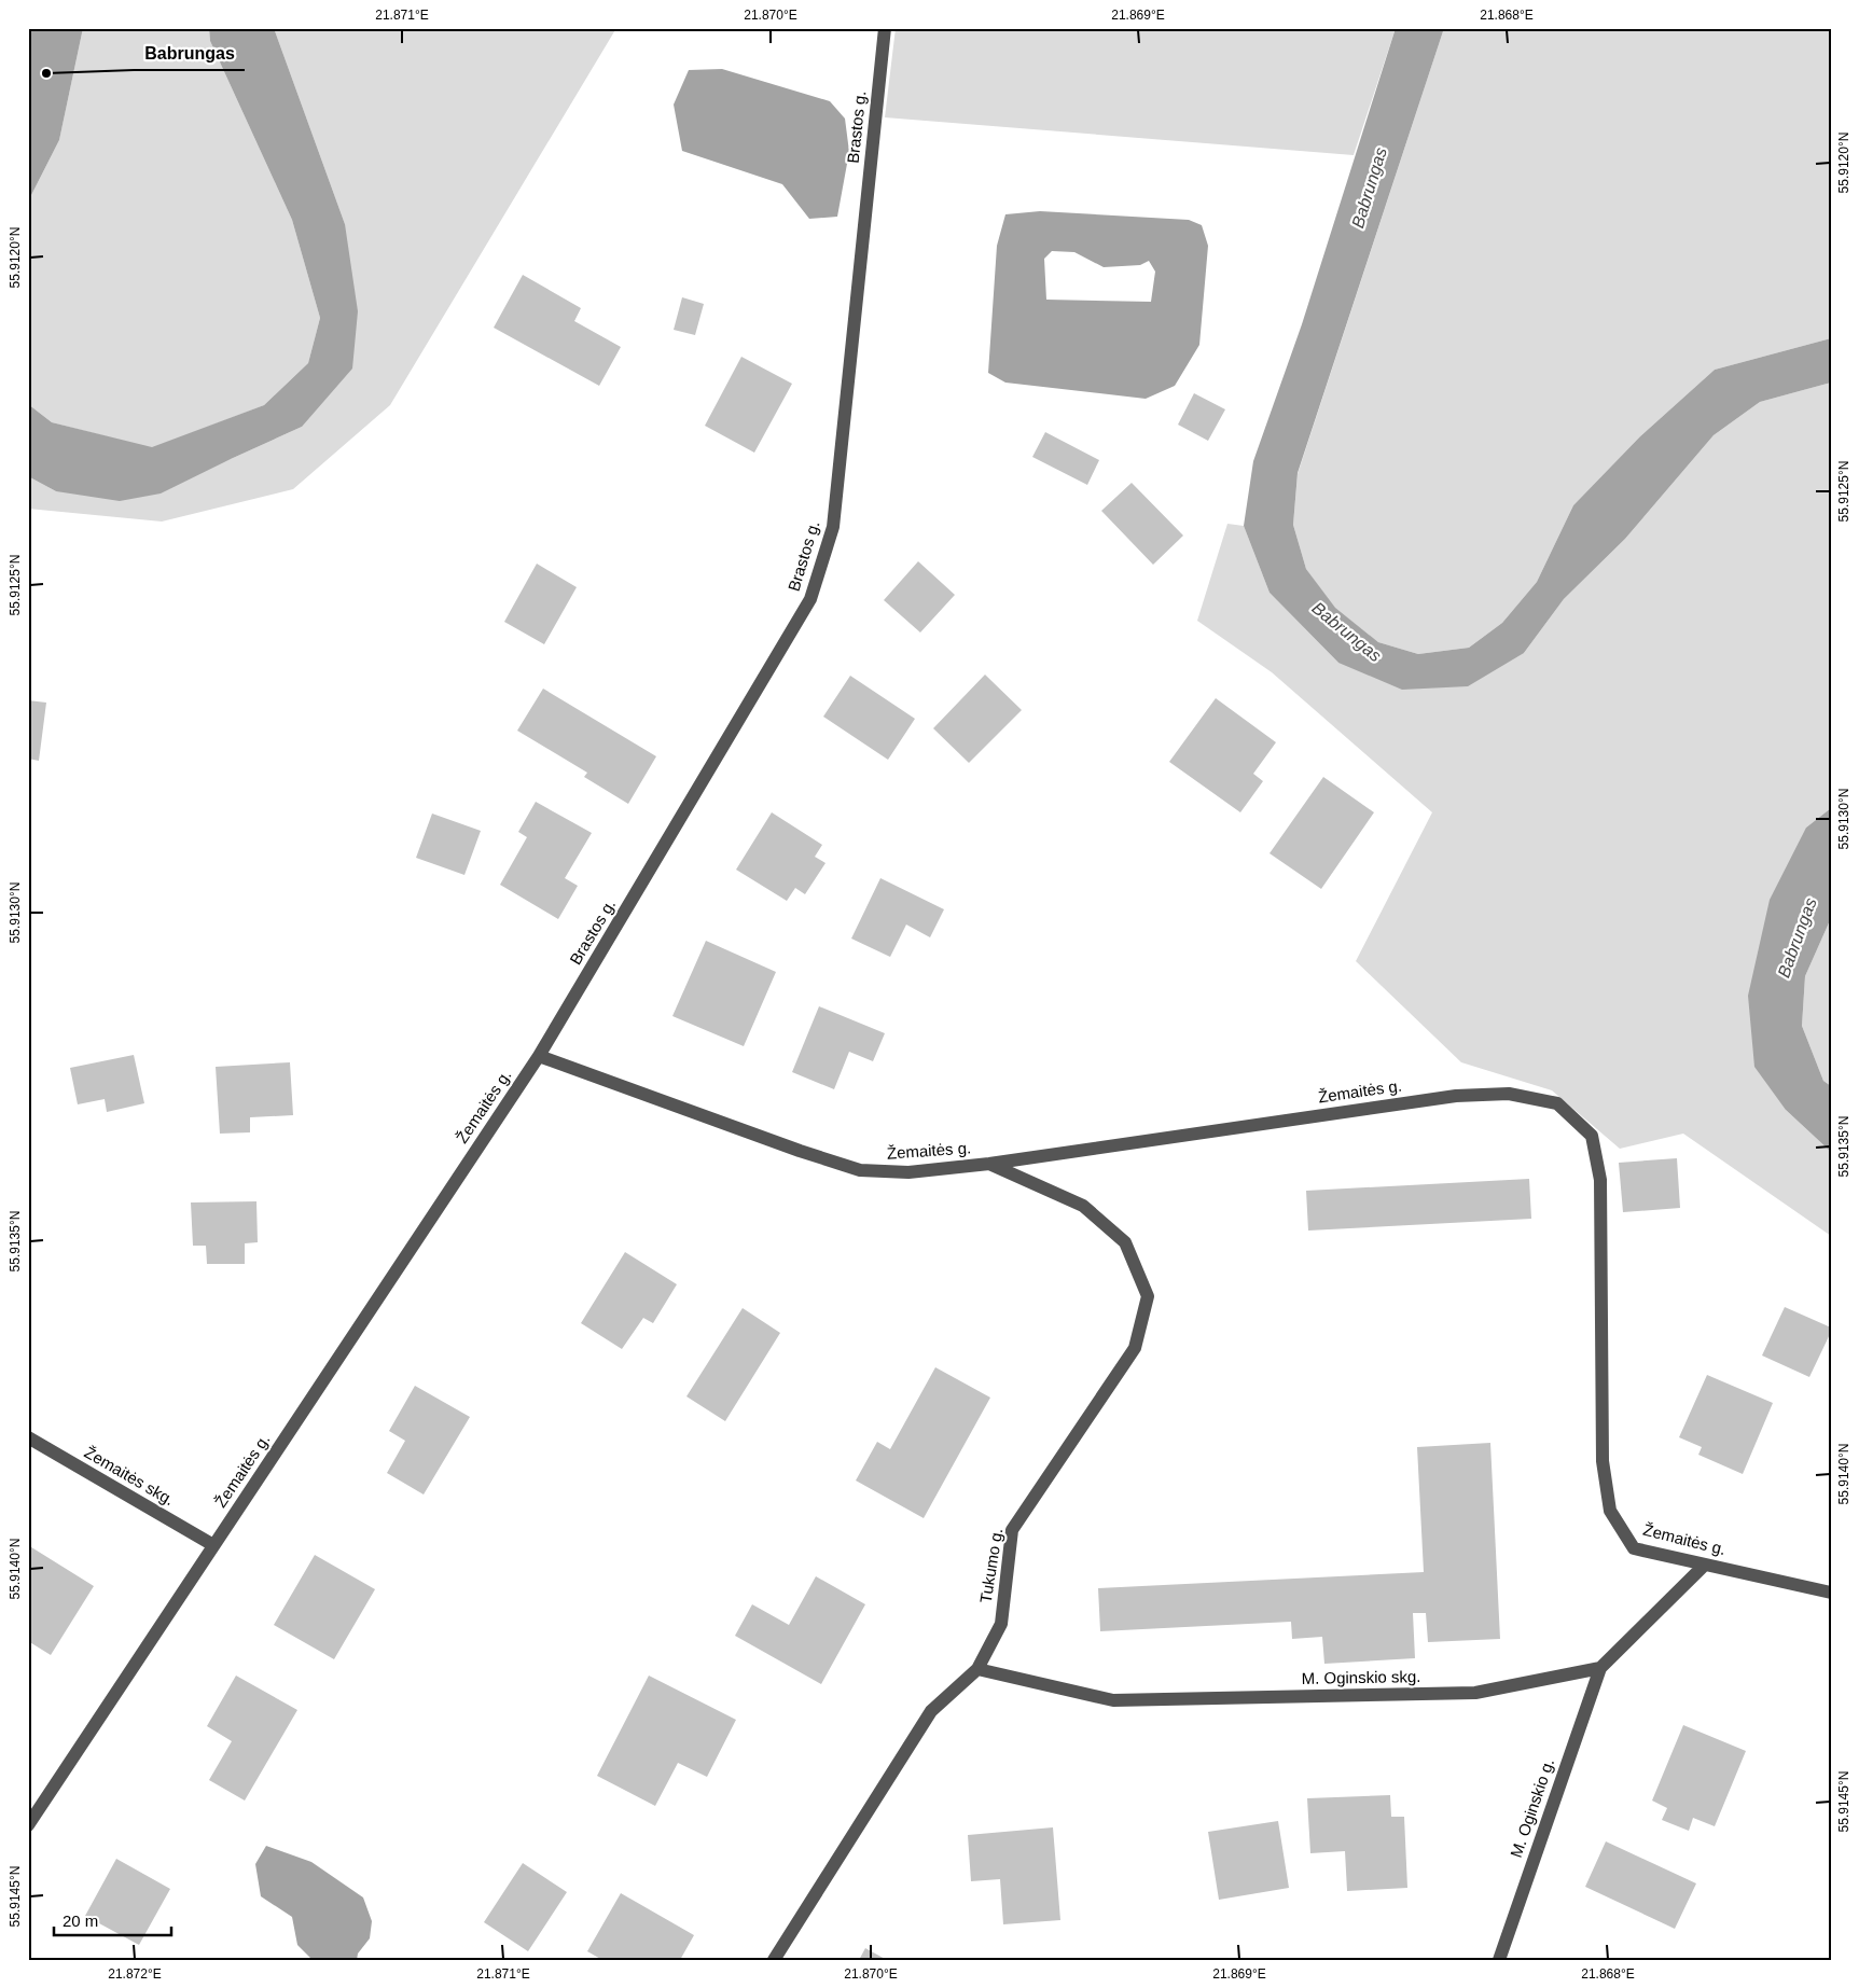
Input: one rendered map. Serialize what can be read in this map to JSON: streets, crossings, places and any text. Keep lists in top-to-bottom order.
{
  "streets": {
    "street": [
      "Brastos g.",
      "Žemaitės g.",
      "Žemaitės skg.",
      "Tukumo g.",
      "M. Oginskio skg.",
      "M. Oginskio g."
    ]
  },
  "crossings": [
    ["Brastos g.", "Žemaitės g."],
    ["Žemaitės g.", "Žemaitės skg."],
    ["Žemaitės g.", "Tukumo g."],
    ["Tukumo g.", "M. Oginskio skg."],
    ["M. Oginskio skg.", "M. Oginskio g."]
  ],
  "water": ["Babrungas"],
  "places": ["Babrungas"],
  "scale_bar": "20 m",
  "coordinates": [
    "21.871°E",
    "21.870°E",
    "21.869°E",
    "21.868°E",
    "55.9120°N",
    "55.9125°N",
    "55.9130°N",
    "55.9135°N",
    "55.9140°N",
    "55.9145°N",
    "21.872°E"
  ]
}
